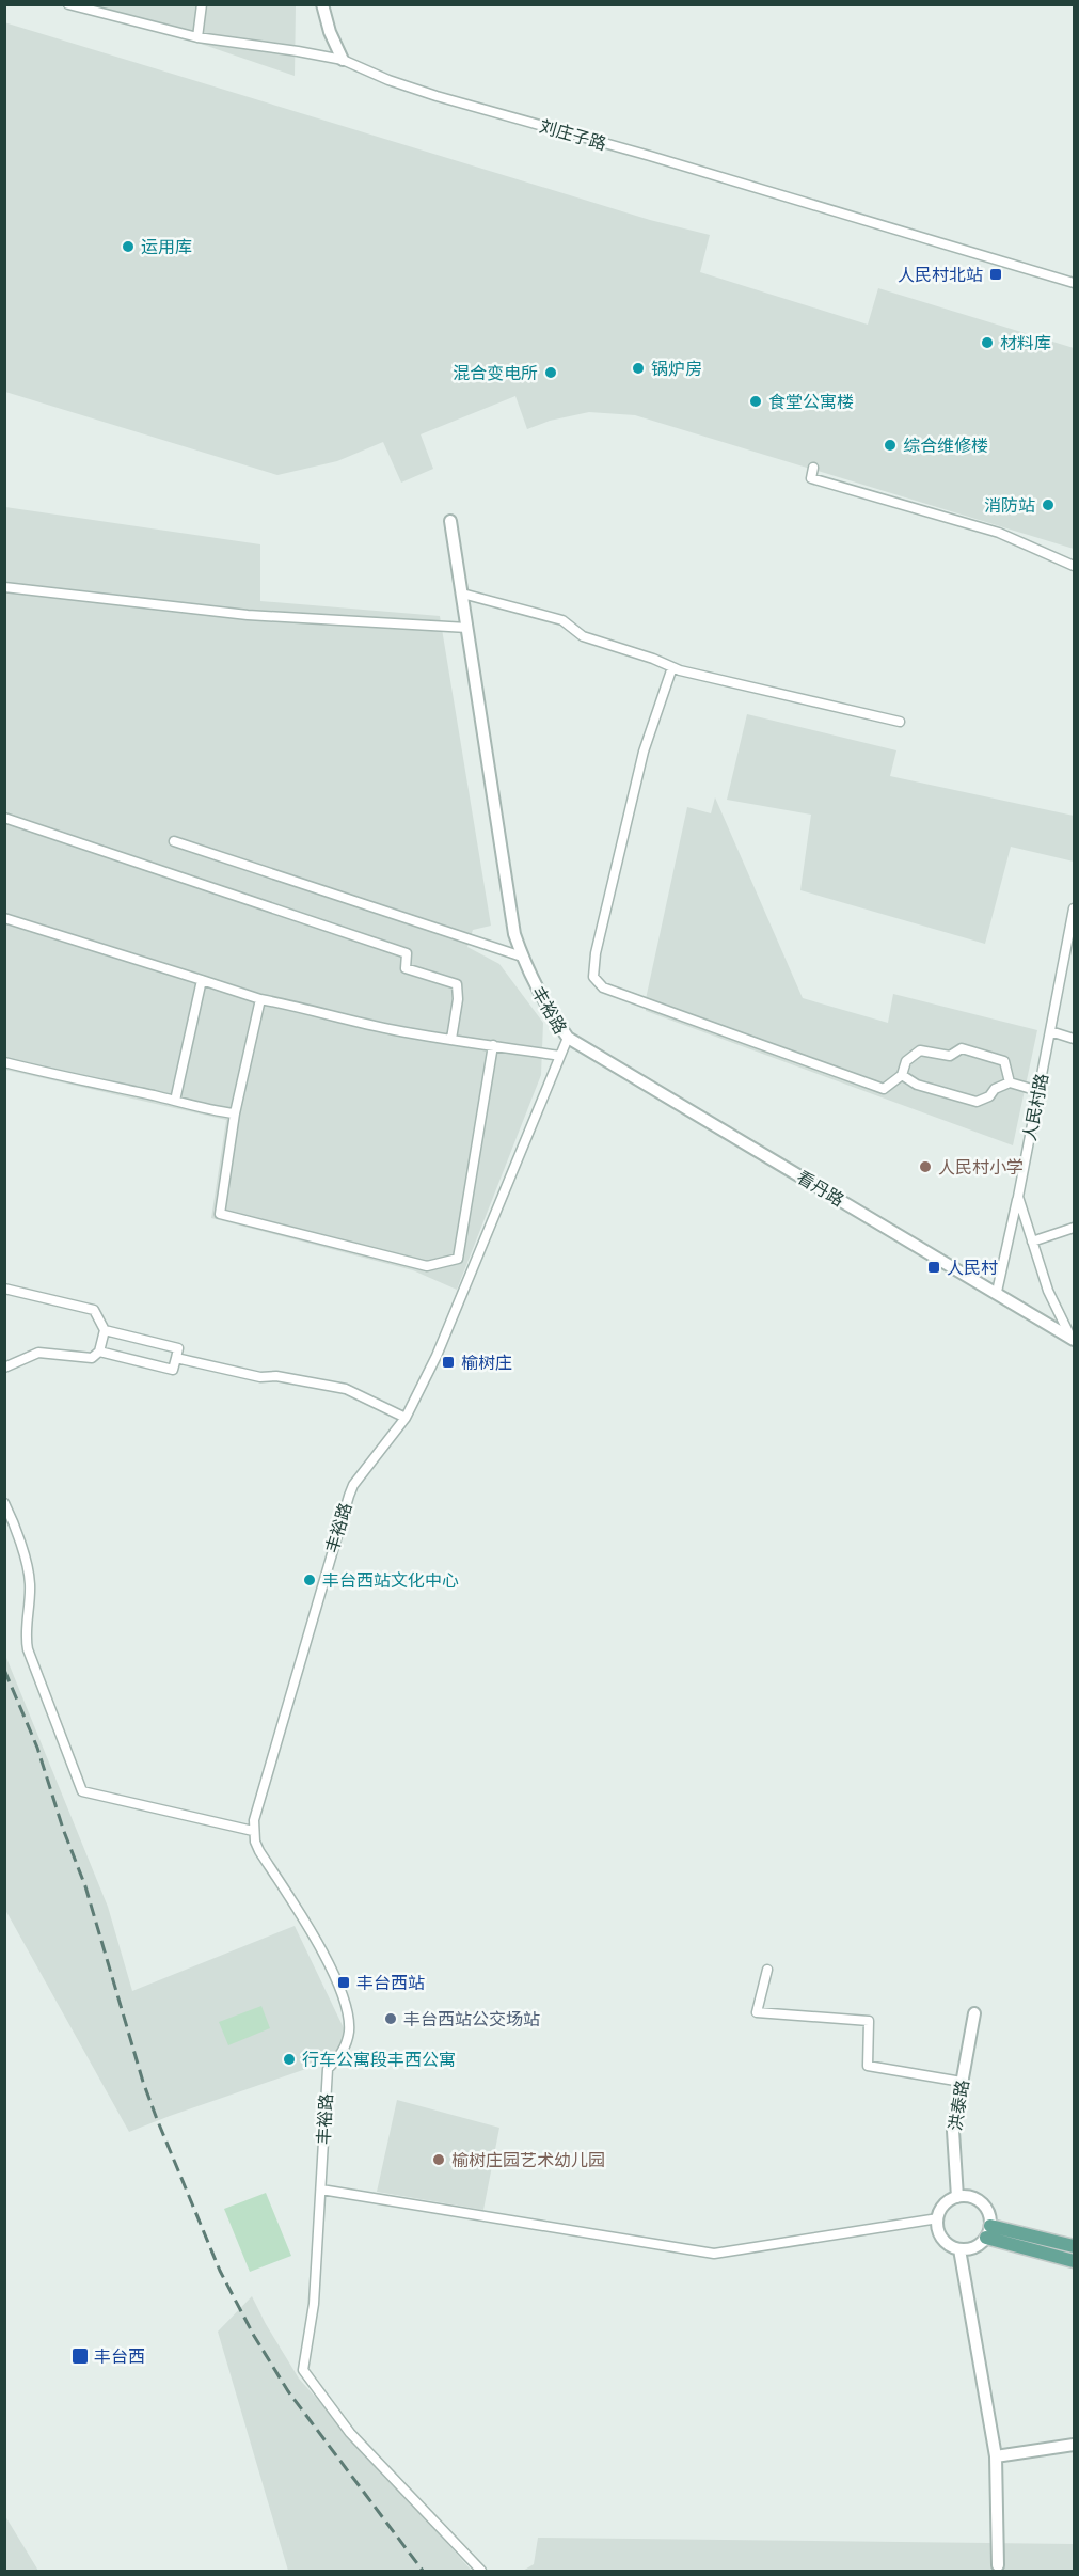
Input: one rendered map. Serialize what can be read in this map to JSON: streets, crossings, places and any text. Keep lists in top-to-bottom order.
{
  "streets": {
    "street": [
      "刘庄子路",
      "丰裕路",
      "人民村路",
      "看丹路",
      "洪泰路"
    ]
  },
  "crossings": [
    ["丰裕路", "看丹路"],
    ["人民村路", "看丹路"]
  ],
  "places": {
    "other": [
      "运用库",
      "材料库",
      "锅炉房",
      "混合变电所",
      "食堂公寓楼",
      "综合维修楼",
      "消防站",
      "人民村小学",
      "丰台西站文化中心",
      "丰台西站公交场站",
      "行车公寓段丰西公寓",
      "榆树庄园艺术幼儿园"
    ],
    "transit": [
      "人民村北站",
      "人民村",
      "榆树庄",
      "丰台西站",
      "丰台西"
    ]
  }
}
